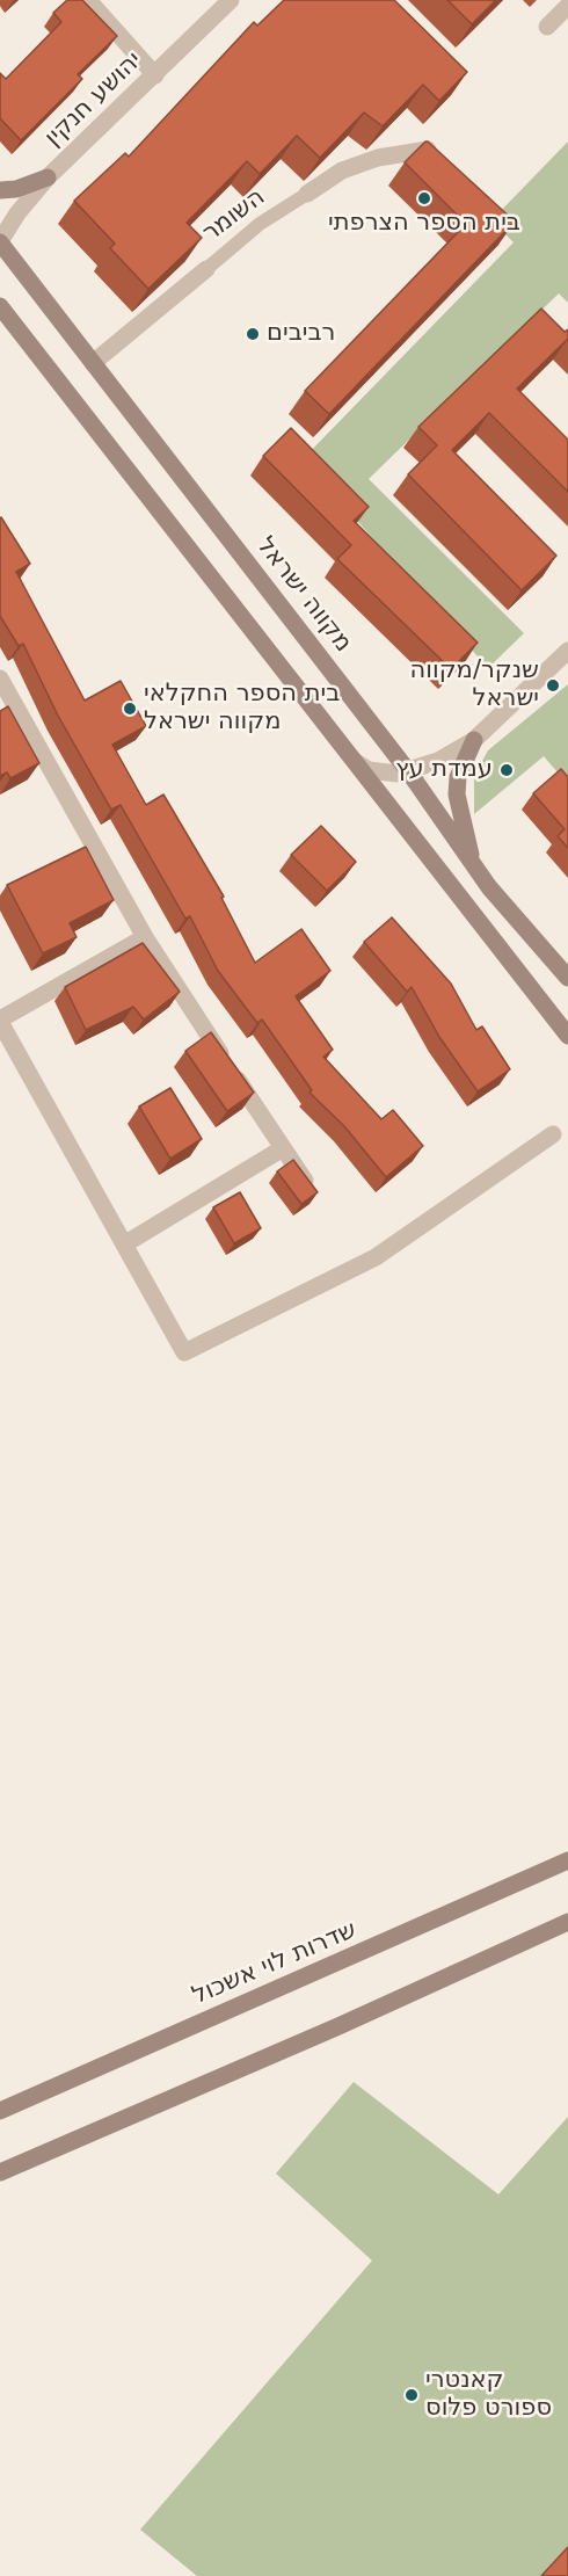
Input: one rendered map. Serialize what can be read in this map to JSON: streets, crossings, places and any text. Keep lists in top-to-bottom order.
{
  "streets": {
    "main road": ["מקווה ישראל", "שדרות לוי אשכול"],
    "street": ["יהושע חנקין", "השומר"]
  },
  "crossings": [
    ["יהושע חנקין", "מקווה ישראל"],
    ["השומר", "מקווה ישראל"]
  ],
  "places": [
    "בית הספר הצרפתי",
    "רביבים",
    "שנקר/מקווה ישראל",
    "בית הספר החקלאי מקווה ישראל",
    "עמדת עץ",
    "קאנטרי ספורט פלוס"
  ]
}
